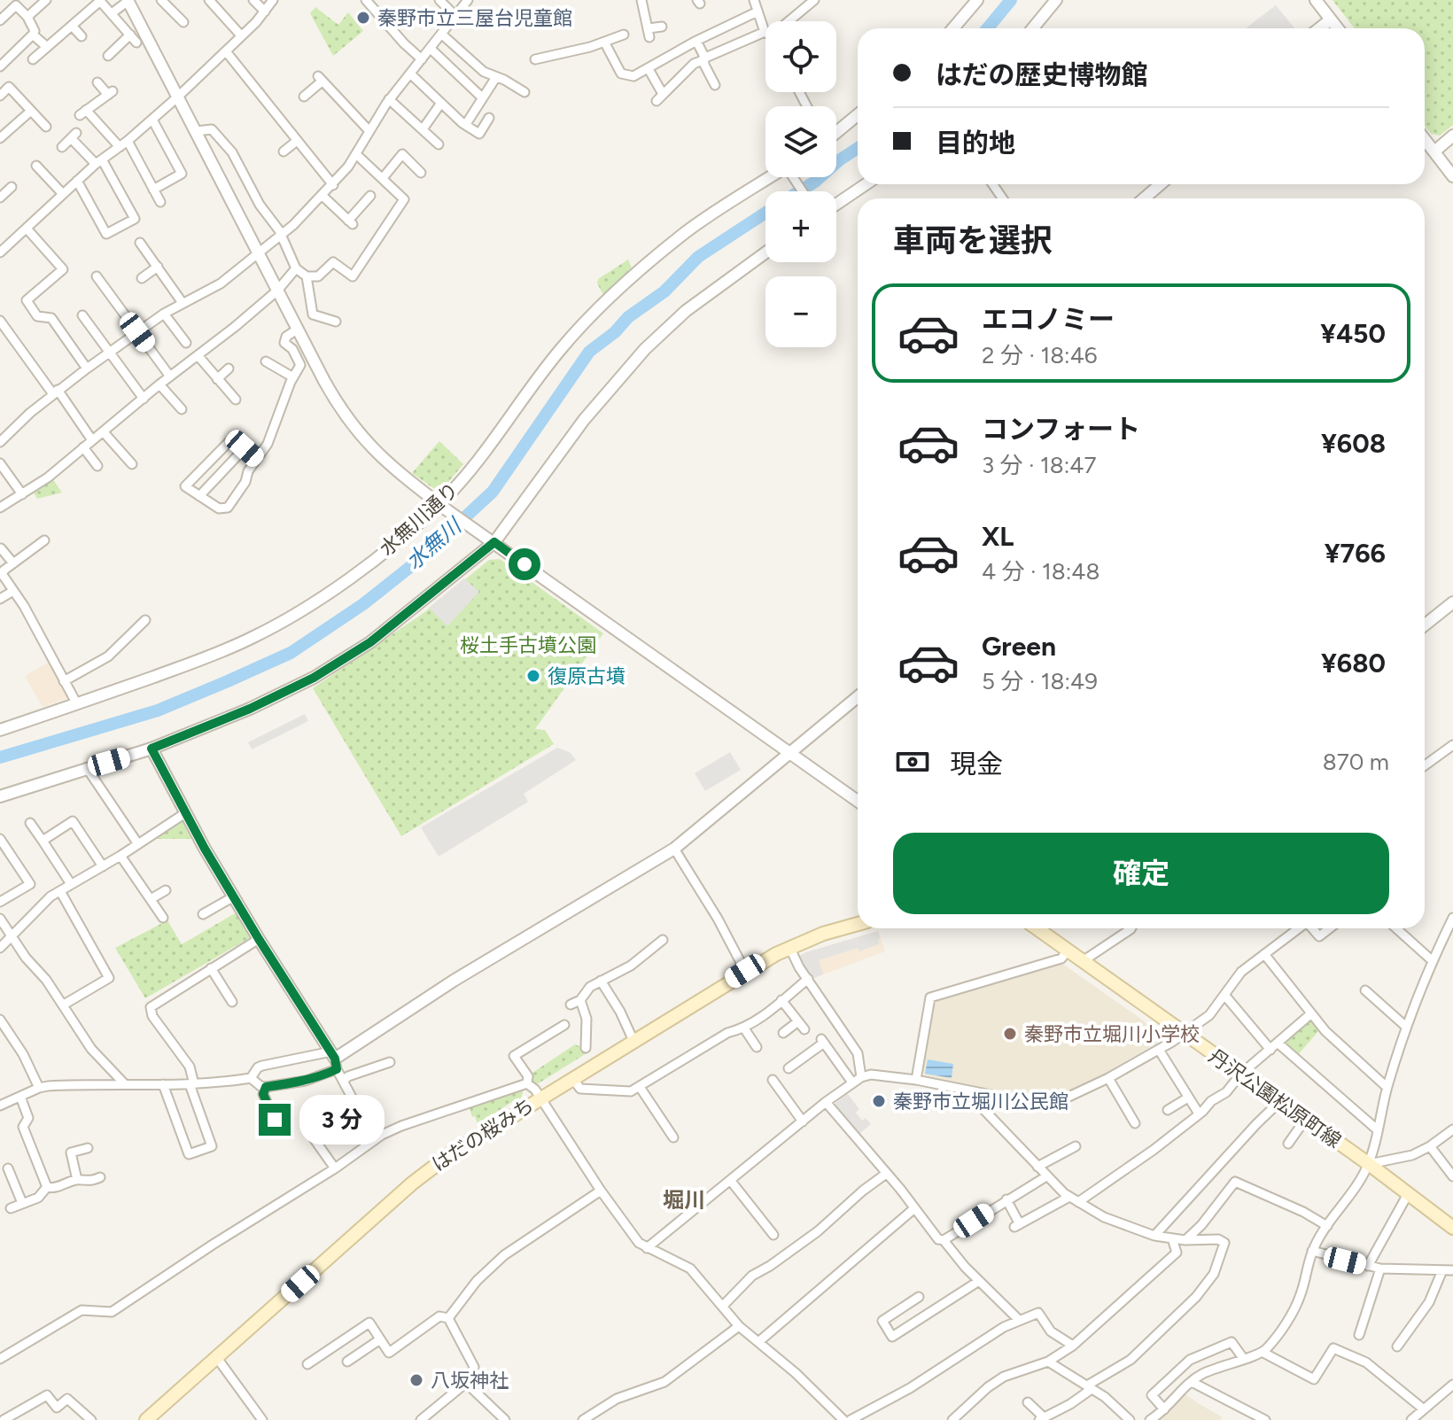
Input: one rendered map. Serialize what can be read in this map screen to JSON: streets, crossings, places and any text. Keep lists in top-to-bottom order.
{
  "streets": {
    "main road": ["丹沢公園松原町線", "はだの桜みち"],
    "street": ["水無川通り"]
  },
  "districts": ["堀川"],
  "water": ["水無川"],
  "parks": ["桜土手古墳公園"],
  "places": [
    "秦野市立三屋台児童館",
    "復原古墳",
    "秦野市立堀川小学校",
    "秦野市立堀川公民館",
    "八坂神社"
  ],
  "page": {
    "map_buttons": ["+", "−"],
    "banner": ["はだの歴史博物館", "目的地"],
    "heading": "車両を選択",
    "list": [
      {
        "name": "エコノミー",
        "note": "2 分 · 18:46",
        "value": "¥450"
      },
      {
        "name": "コンフォート",
        "note": "3 分 · 18:47",
        "value": "¥608"
      },
      {
        "name": "XL",
        "note": "4 分 · 18:48",
        "value": "¥766"
      },
      {
        "name": "Green",
        "note": "5 分 · 18:49",
        "value": "¥680"
      }
    ],
    "pay": ["現金", "870 m"],
    "buttons": "確定",
    "bubble": "3 分"
  }
}
